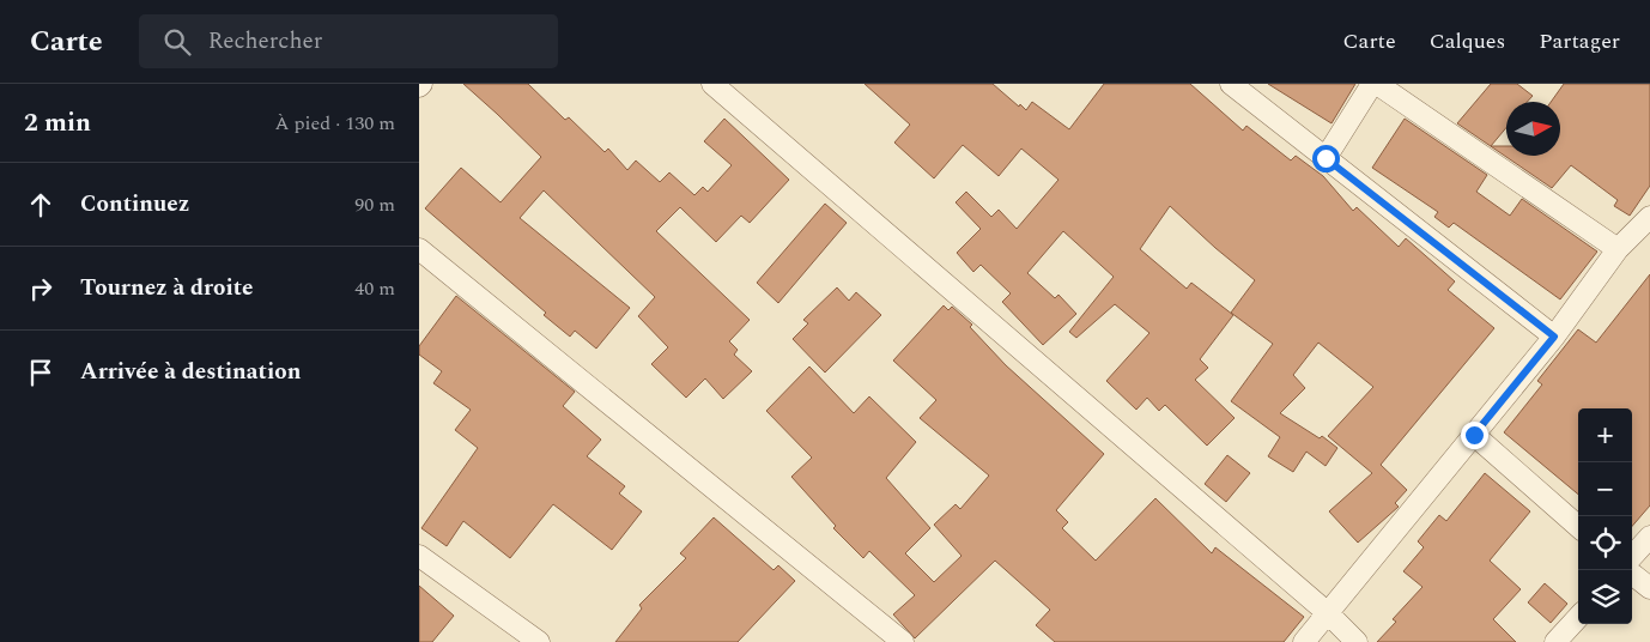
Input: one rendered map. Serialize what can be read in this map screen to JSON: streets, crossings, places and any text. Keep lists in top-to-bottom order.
{
  "north": "right",
  "page": {
    "header": "Carte",
    "search": "Rechercher",
    "nav": ["Carte", "Calques", "Partager"],
    "heading": ["2 min", "À pied · 130 m"],
    "list": [
      ["Continuez", "90 m"],
      ["Tournez à droite", "40 m"],
      "Arrivée à destination"
    ],
    "map_buttons": ["+", "−"]
  }
}
